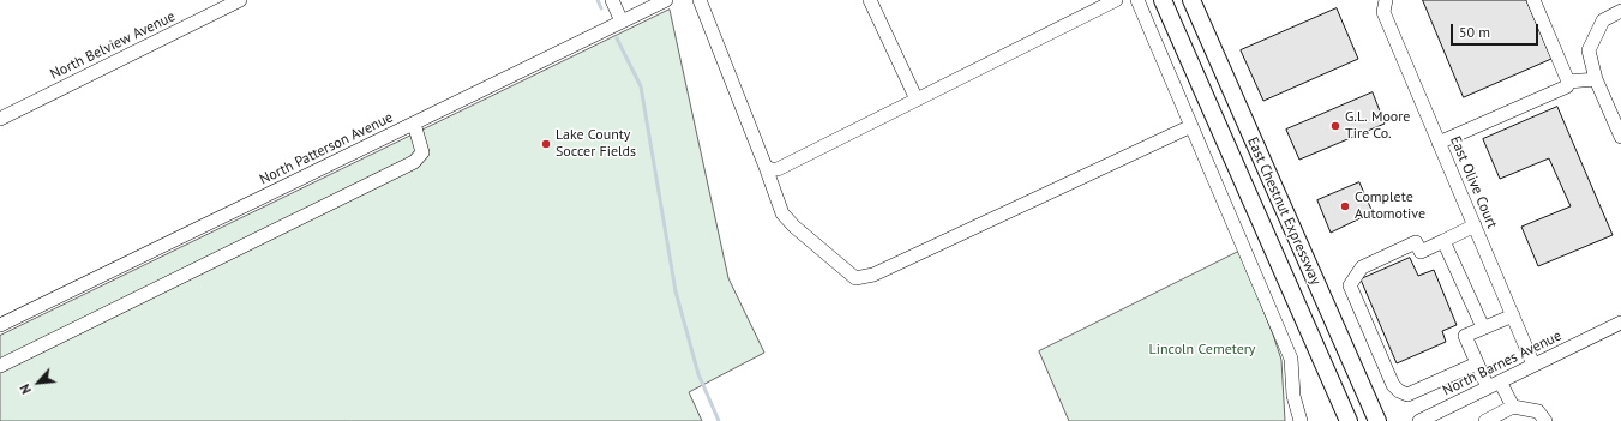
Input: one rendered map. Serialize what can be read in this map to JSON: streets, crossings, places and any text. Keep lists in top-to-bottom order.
{
  "streets": {
    "main road": ["East Chestnut Expressway"],
    "street": [
      "North Belview Avenue",
      "North Patterson Avenue",
      "East Olive Court",
      "North Barnes Avenue"
    ]
  },
  "crossings": [
    ["East Olive Court", "North Barnes Avenue"]
  ],
  "parks": ["Lincoln Cemetery"],
  "places": ["G.L. Moore Tire Co.", "Lake County Soccer Fields", "Complete Automotive"],
  "scale_bar": "50 m",
  "north": "bottom left"
}
